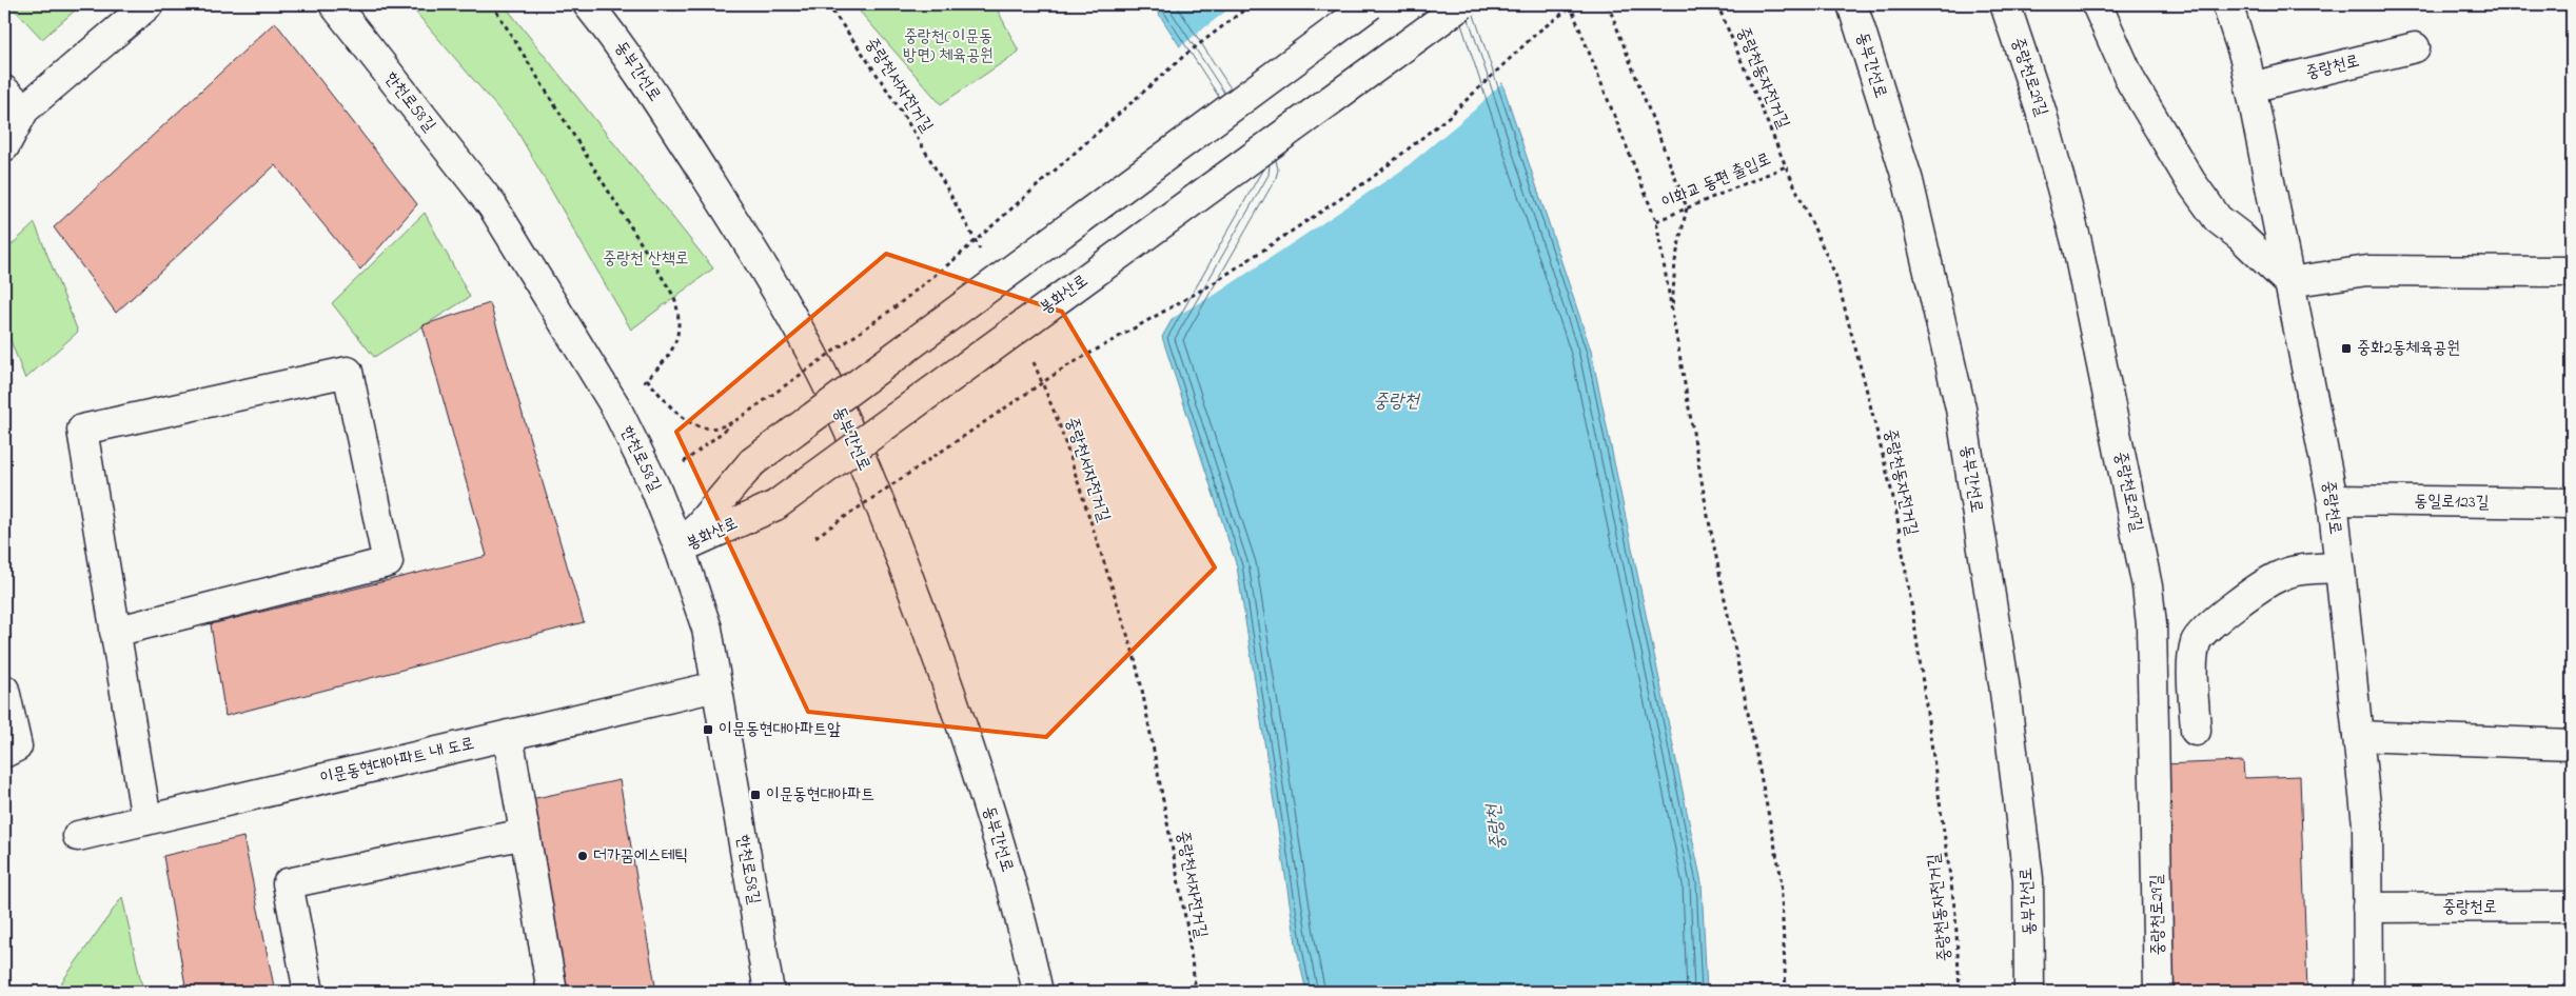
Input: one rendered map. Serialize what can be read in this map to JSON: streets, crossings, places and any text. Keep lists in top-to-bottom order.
{
  "streets": {
    "main road": [
      "동부간선로",
      "중랑천로",
      "중랑천로29길",
      "한천로58길",
      "봉화산로",
      "동일로123길",
      "이문동현대아파트 내 도로"
    ],
    "path": ["중랑천동자전거길", "중랑천서자전거길", "이화교 동편 출입로"]
  },
  "crossings": [
    ["중랑천로", "동일로123길"],
    ["중랑천동자전거길", "이화교 동편 출입로"],
    ["한천로58길", "봉화산로"],
    ["한천로58길", "이문동현대아파트 내 도로"]
  ],
  "water": ["중랑천"],
  "parks": ["중랑천(이문동 방면) 체육공원", "중랑천 산책로"],
  "places": {
    "transit": ["중화2동체육공원", "이문동현대아파트앞", "이문동현대아파트"],
    "other": ["더가꿈에스테틱"]
  }
}
